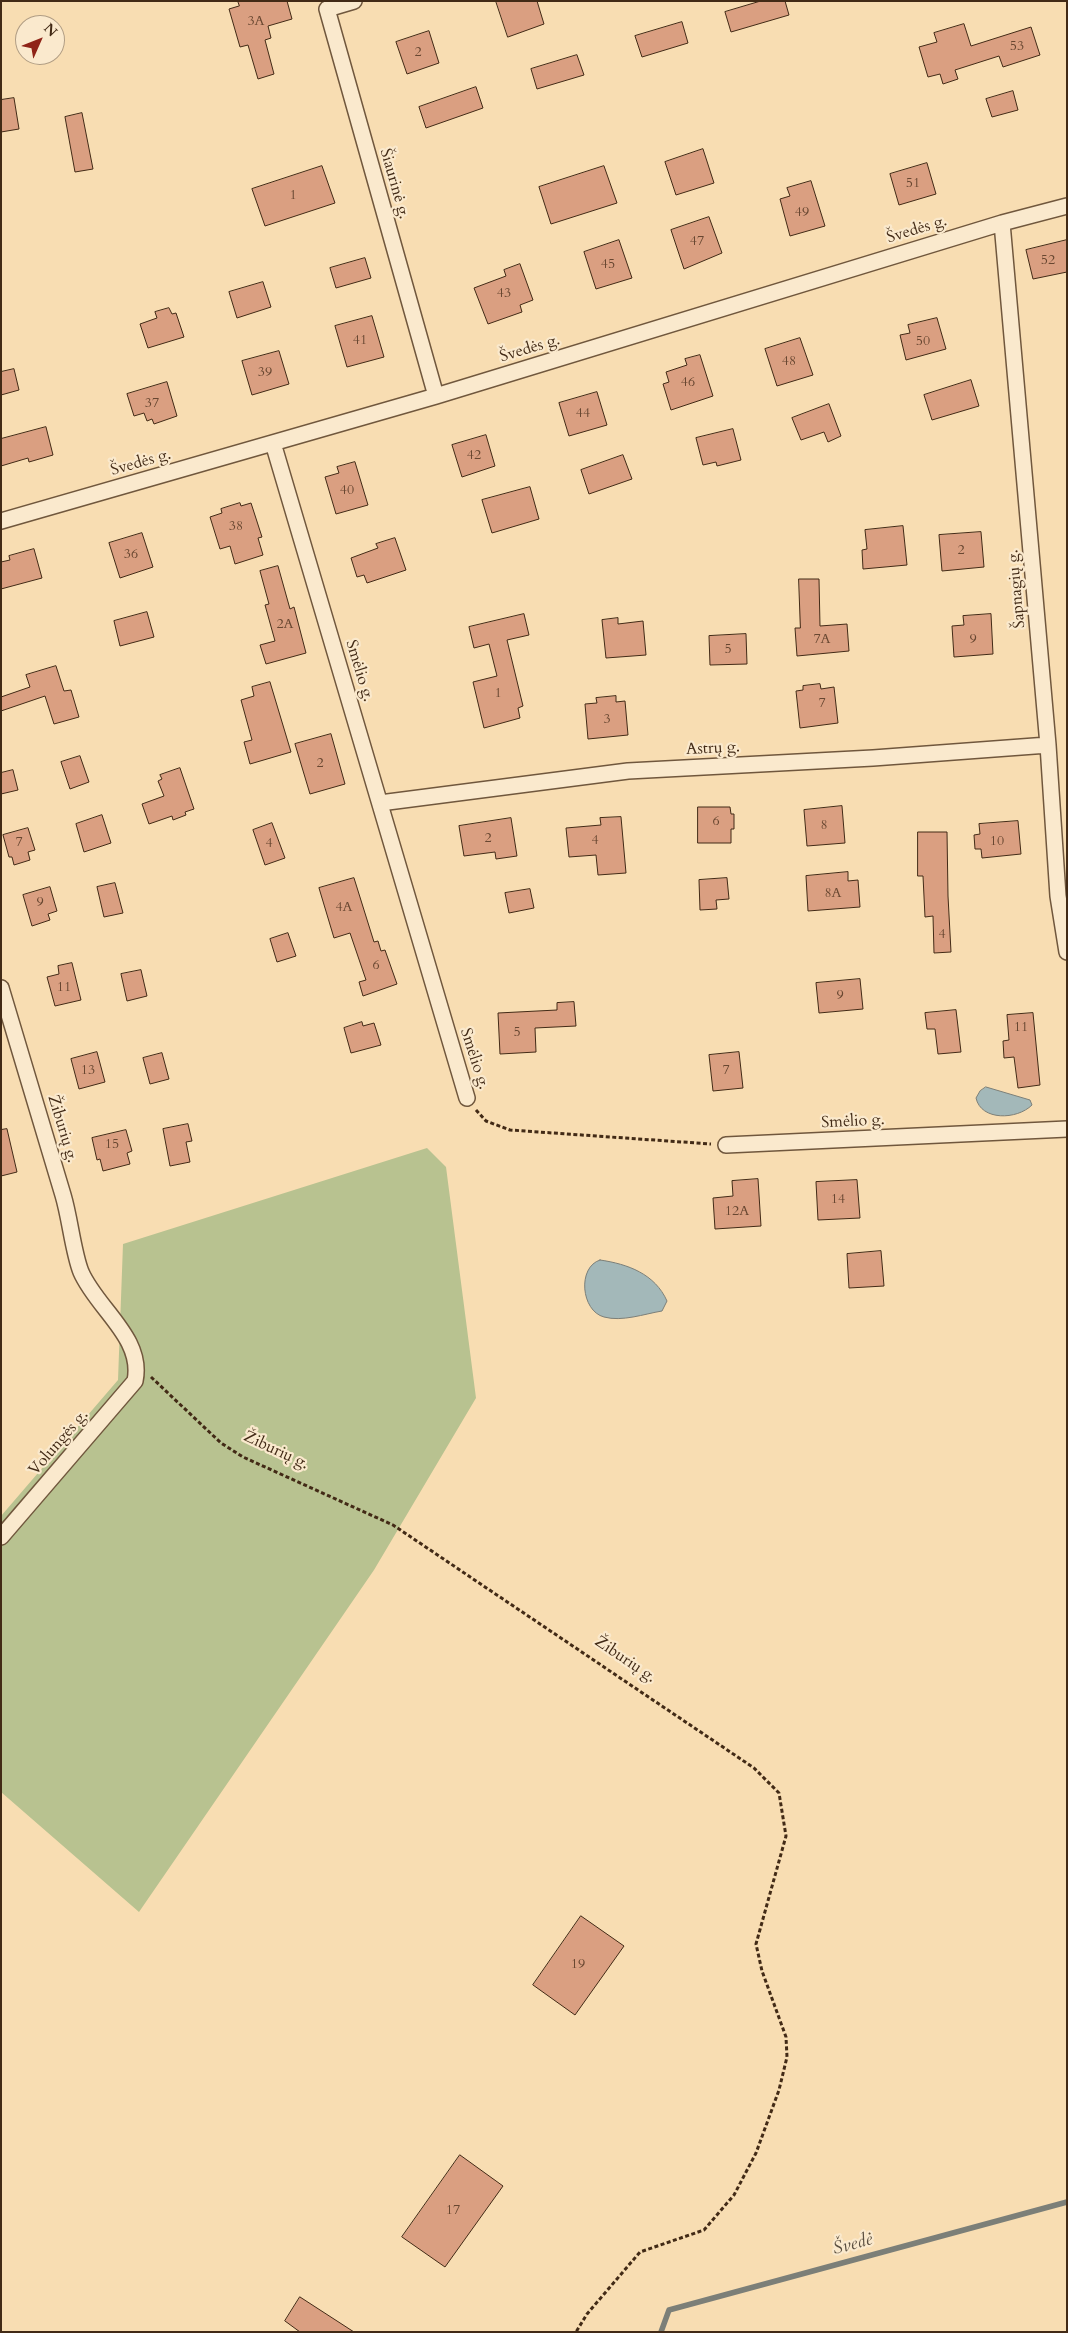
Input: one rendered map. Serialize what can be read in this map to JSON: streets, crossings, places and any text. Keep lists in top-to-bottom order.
{
  "streets": {
    "street": [
      "Šiaurinė g.",
      "Švedės g.",
      "Šapnagių g.",
      "Smėlio g.",
      "Astrų g.",
      "Žiburių g.",
      "Volungės g."
    ]
  },
  "crossings": [
    ["Šiaurinė g.", "Švedės g."],
    ["Švedės g.", "Šapnagių g."],
    ["Švedės g.", "Smėlio g."],
    ["Šapnagių g.", "Astrų g."],
    ["Smėlio g.", "Astrų g."],
    ["Žiburių g.", "Volungės g."]
  ],
  "water": ["Švedė"],
  "house_numbers": [
    "3A",
    "53",
    "2",
    "51",
    "1",
    "49",
    "47",
    "52",
    "45",
    "43",
    "41",
    "50",
    "48",
    "39",
    "46",
    "37",
    "44",
    "42",
    "40",
    "38",
    "2",
    "36",
    "2A",
    "7A",
    "9",
    "5",
    "1",
    "7",
    "3",
    "2",
    "6",
    "8",
    "2",
    "4",
    "10",
    "7",
    "4",
    "8A",
    "9",
    "4A",
    "4",
    "6",
    "11",
    "9",
    "11",
    "5",
    "13",
    "7",
    "15",
    "14",
    "12A",
    "19",
    "17"
  ],
  "north": "top right"
}
